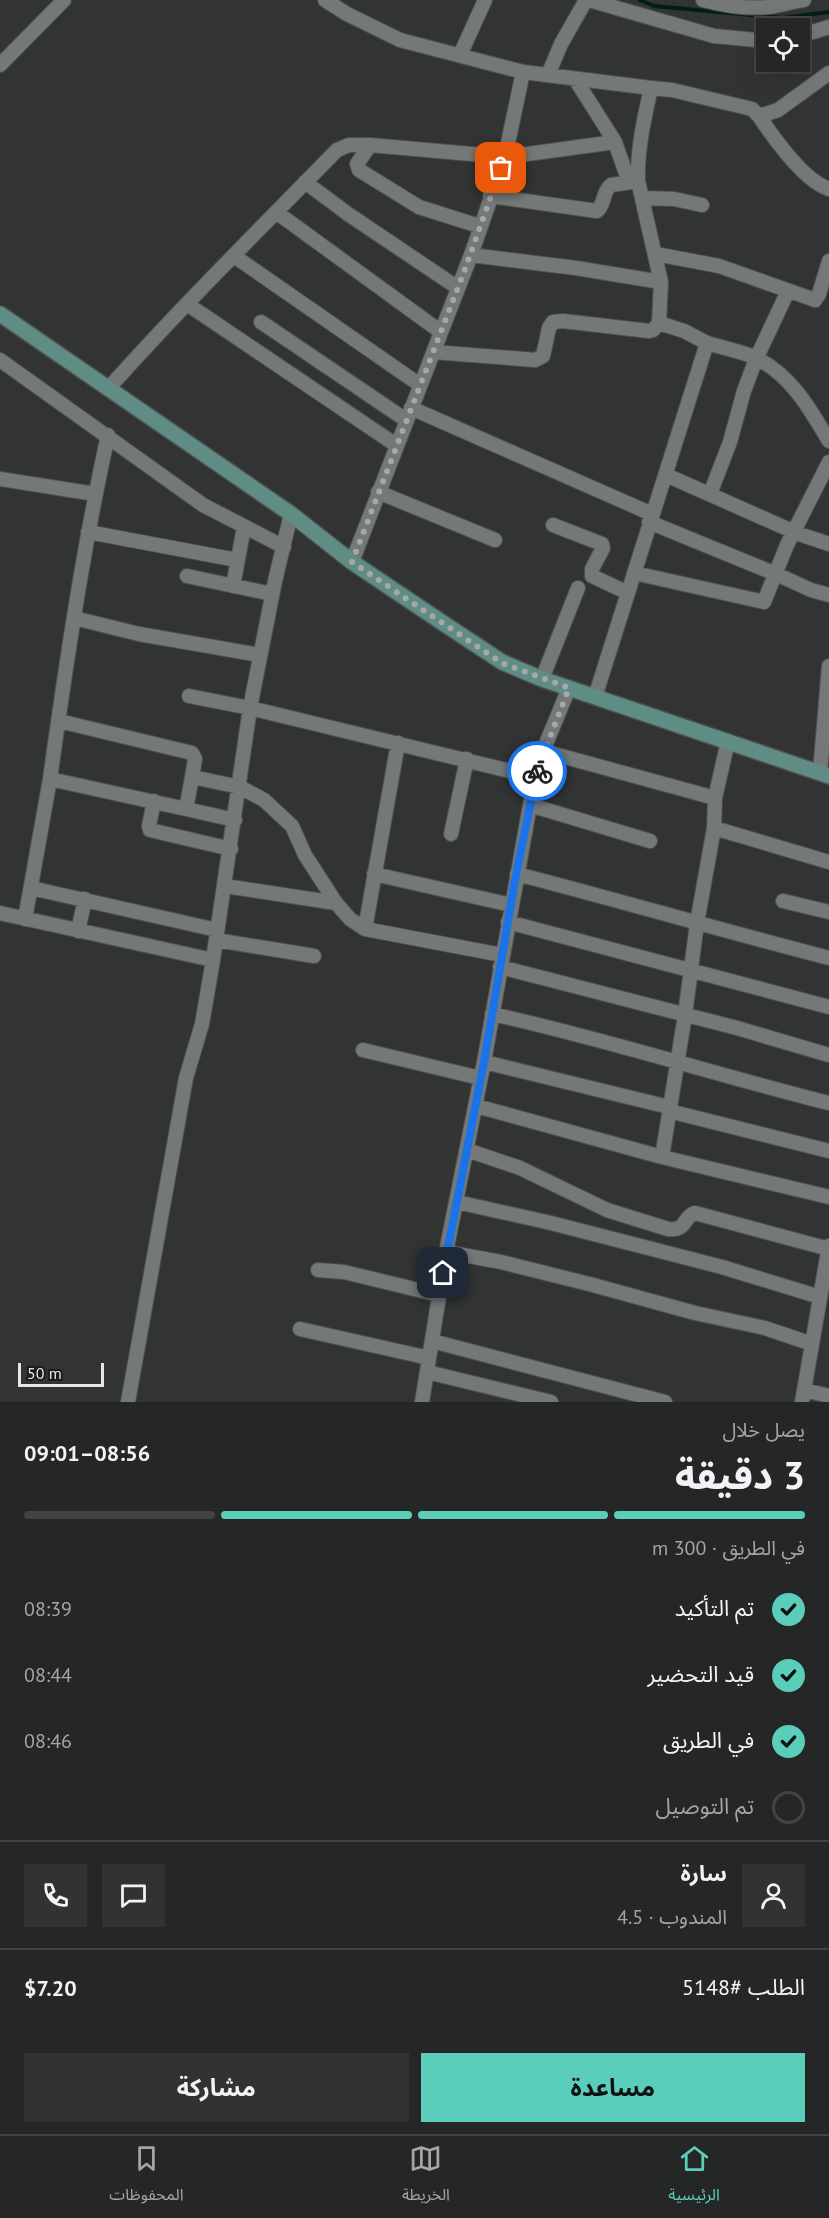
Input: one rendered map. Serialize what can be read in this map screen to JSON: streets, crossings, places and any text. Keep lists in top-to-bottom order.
{
  "scale_bar": "50 m",
  "page": {
    "scale": "50 m",
    "heading": ["3 دقيقة", "يصل خلال", "08:56–09:01"],
    "panel": [
      "سارة",
      "المندوب · 4.5",
      "الطلب #5148",
      "$7.20"
    ],
    "bar": "في الطريق · 300 m",
    "list": [
      ["تم التأكيد", "08:39"],
      ["قيد التحضير", "08:44"],
      ["في الطريق", "08:46"],
      "تم التوصيل"
    ],
    "buttons": ["مساعدة", "مشاركة"],
    "tabs": ["الرئيسية", "الخريطة", "المحفوظات"]
  }
}
